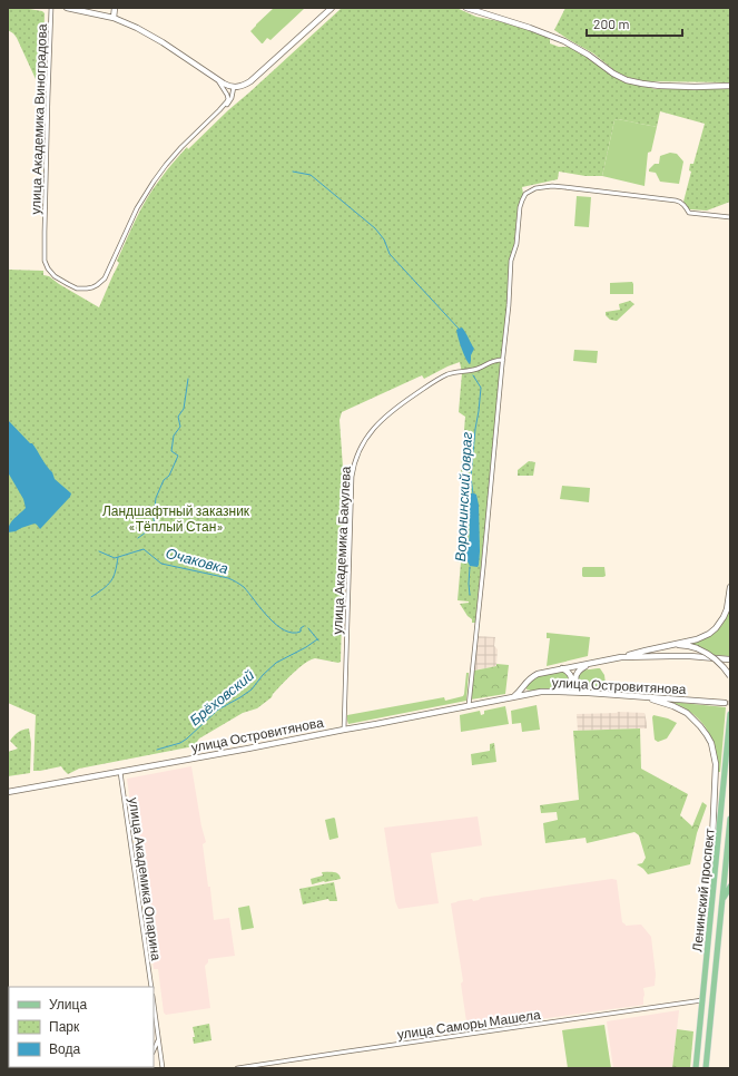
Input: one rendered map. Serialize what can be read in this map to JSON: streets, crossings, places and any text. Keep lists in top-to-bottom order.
{
  "streets": {
    "main road": ["улица Островитянова", "Ленинский проспект"],
    "street": [
      "улица Академика Виноградова",
      "улица Академика Бакулева",
      "улица Академика Опарина",
      "улица Саморы Машела"
    ]
  },
  "crossings": [
    ["улица Академика Бакулева", "улица Островитянова"],
    ["улица Островитянова", "улица Академика Опарина"],
    ["Ленинский проспект", "улица Саморы Машела"]
  ],
  "water": ["Воронинский овраг", "Очаковка", "Брёховский"],
  "parks": ["Ландшафтный заказник «Тёплый Стан»"],
  "legend": ["Улица", "Парк", "Вода"],
  "scale_bar": "200 m"
}
